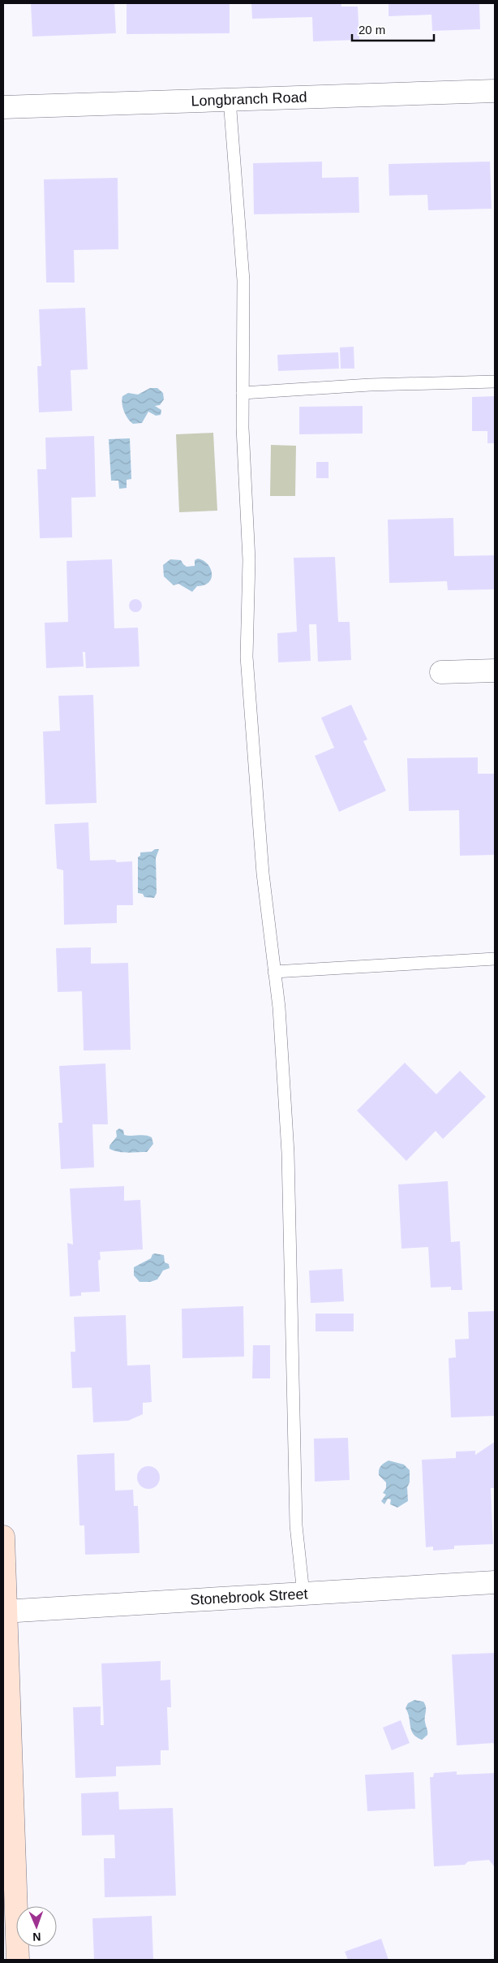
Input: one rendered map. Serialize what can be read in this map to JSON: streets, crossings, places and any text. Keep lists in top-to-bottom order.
{
  "streets": {
    "street": ["Longbranch Road", "Stonebrook Street"]
  },
  "scale_bar": "20 m",
  "north": "bottom"
}
